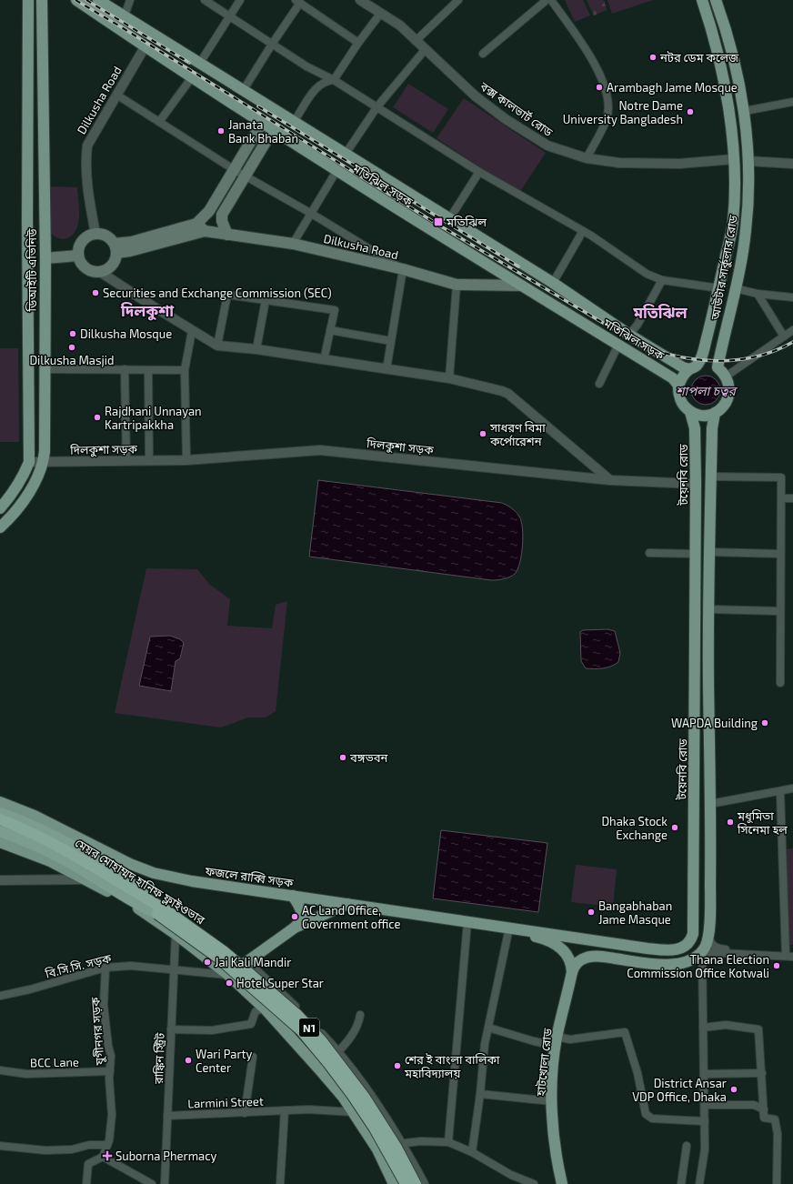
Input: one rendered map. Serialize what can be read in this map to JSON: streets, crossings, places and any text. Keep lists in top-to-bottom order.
{
  "streets": {
    "highway": ["মেয়র মোহাম্মদ হানিফ ফ্লাইওভার", "N1"],
    "main road": [
      "Dilkusha Road",
      "মতিঝিল সড়ক",
      "আউটার সার্কুলার রোড",
      "ডিআইটি এভিনিউ",
      "টয়েনবি রোড",
      "ফজলে রাব্বি সড়ক",
      "হাটখোলা রোড"
    ],
    "street": [
      "বক্স কালভার্ট রোড",
      "দিলকুশা সড়ক",
      "বি.সি.সি. সড়ক",
      "যুগীনগর সড়ক",
      "রাঙ্কিন স্ট্রিট",
      "BCC Lane",
      "Larmini Street"
    ]
  },
  "crossings": [
    ["Dilkusha Road", "মতিঝিল সড়ক"],
    ["বক্স কালভার্ট রোড", "আউটার সার্কুলার রোড"],
    ["মতিঝিল সড়ক", "আউটার সার্কুলার রোড"],
    ["ডিআইটি এভিনিউ", "দিলকুশা সড়ক"],
    ["দিলকুশা সড়ক", "টয়েনবি রোড"],
    ["টয়েনবি রোড", "ফজলে রাব্বি সড়ক"],
    ["বি.সি.সি. সড়ক", "যুগীনগর সড়ক"],
    ["বি.সি.সি. সড়ক", "রাঙ্কিন স্ট্রিট"],
    ["যুগীনগর সড়ক", "BCC Lane"],
    ["রাঙ্কিন স্ট্রিট", "Larmini Street"]
  ],
  "districts": ["দিলকুশা", "মতিঝিল"],
  "water": ["শাপলা চত্বর"],
  "places": {
    "other": [
      "নটর ডেম কলেজ",
      "Arambagh Jame Mosque",
      "Notre Dame University Bangladesh",
      "Janata Bank Bhaban",
      "Securities and Exchange Commission (SEC)",
      "Dilkusha Mosque",
      "Dilkusha Masjid",
      "Rajdhani Unnayan Kartripakkha",
      "সাধরণ বিমা কর্পোরেশন",
      "WAPDA Building",
      "বঙ্গভবন",
      "মধুমিতা সিনেমা হল",
      "Dhaka Stock Exchange",
      "Bangabhaban Jame Masque",
      "AC Land Office, Government office",
      "Jai Kali Mandir",
      "Thana Election Commission Office Kotwali",
      "Hotel Super Star",
      "Wari Party Center",
      "শের ই বাংলা বালিকা মহাবিদ্যালয়",
      "District Ansar VDP Office, Dhaka"
    ],
    "transit": ["মতিঝিল"],
    "health": ["Suborna Phermacy"]
  }
}
